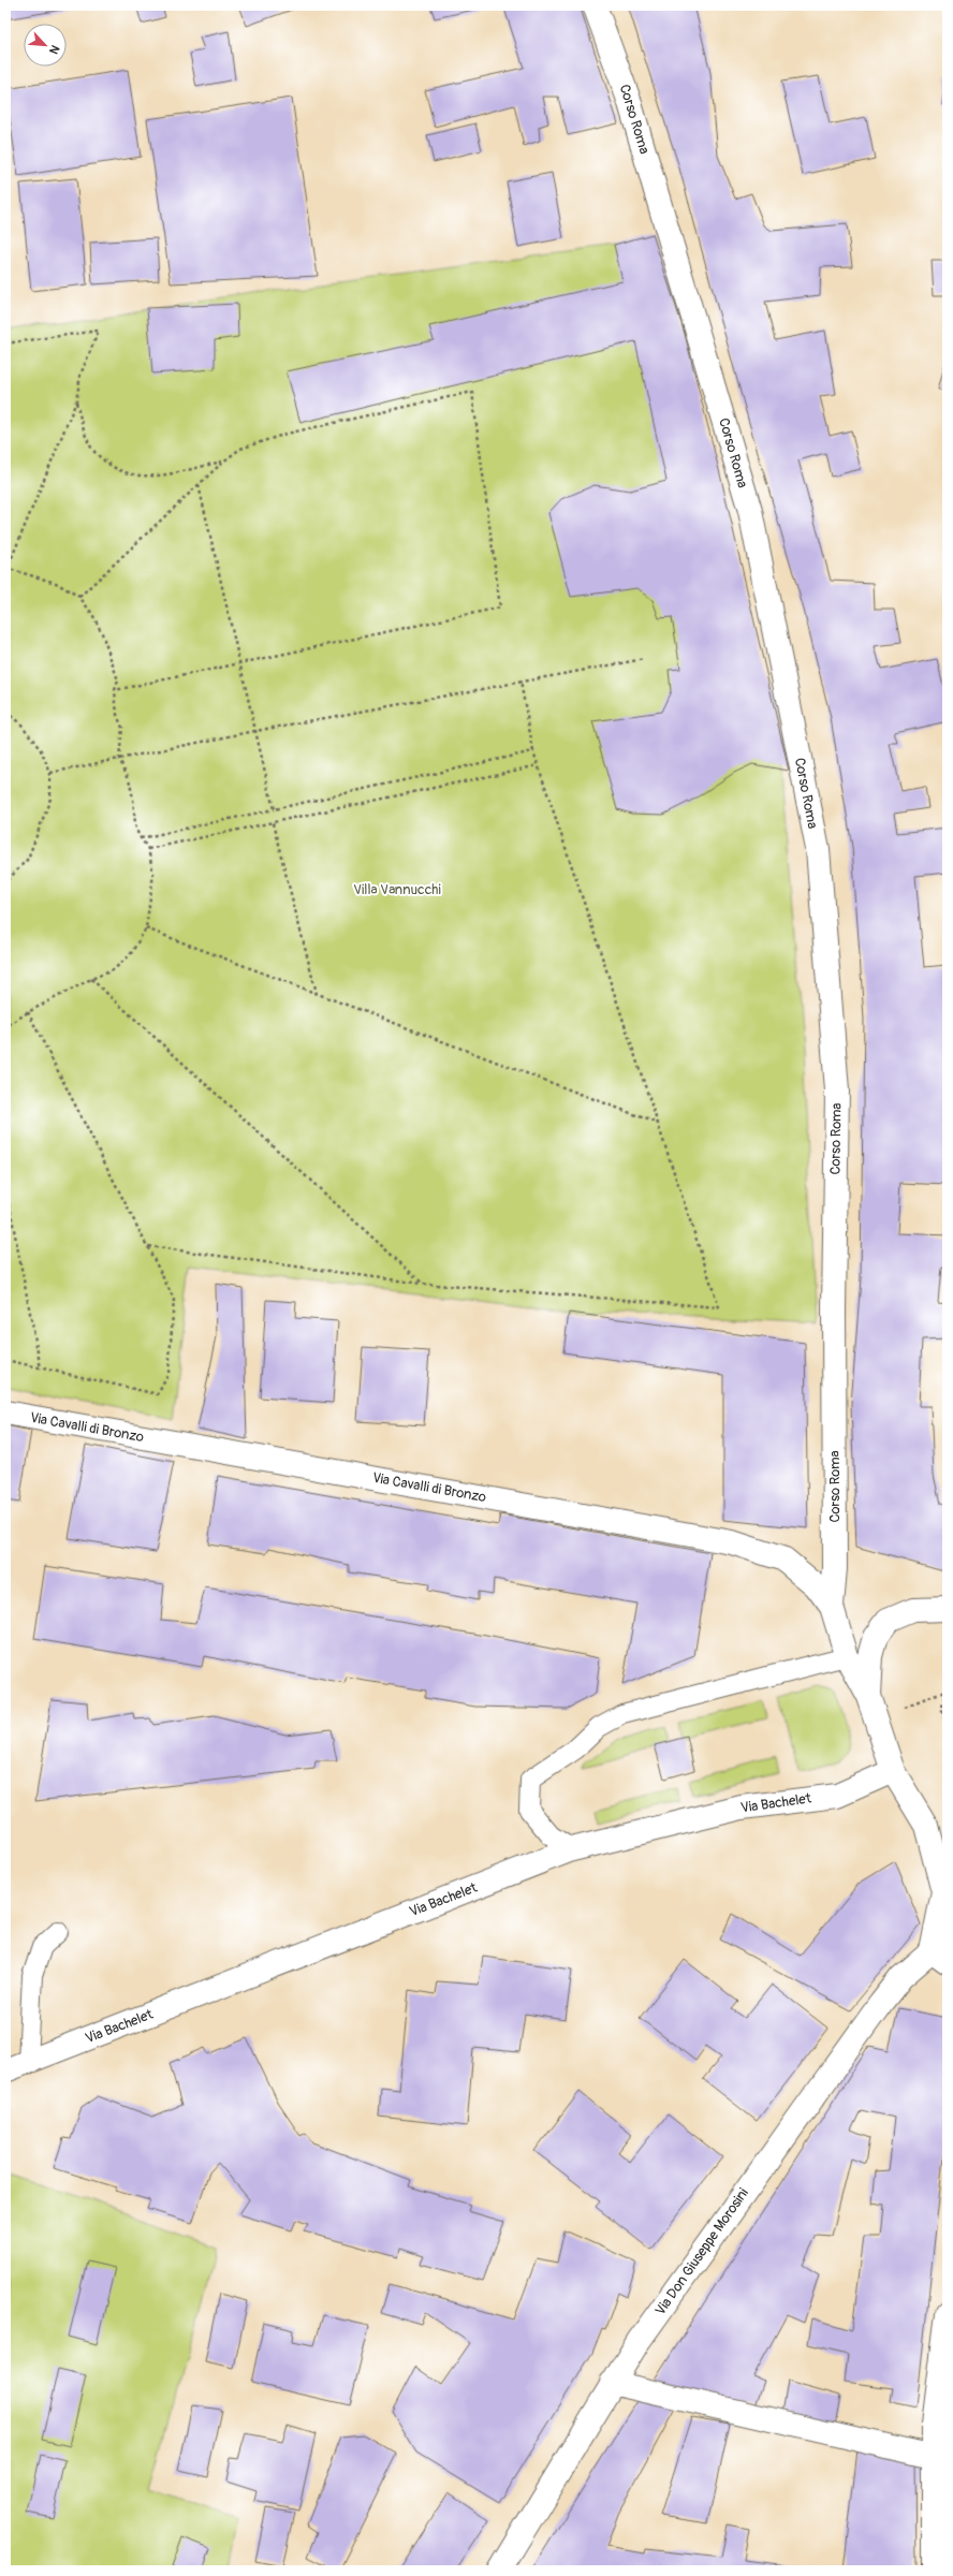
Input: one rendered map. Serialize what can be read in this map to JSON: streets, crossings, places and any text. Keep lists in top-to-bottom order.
{
  "streets": {
    "street": [
      "Corso Roma",
      "Via Cavalli di Bronzo",
      "Via Bachelet",
      "Via Don Giuseppe Morosini"
    ]
  },
  "crossings": [
    ["Corso Roma", "Via Cavalli di Bronzo"]
  ],
  "parks": ["Villa Vannucchi"],
  "north": "bottom right"
}
